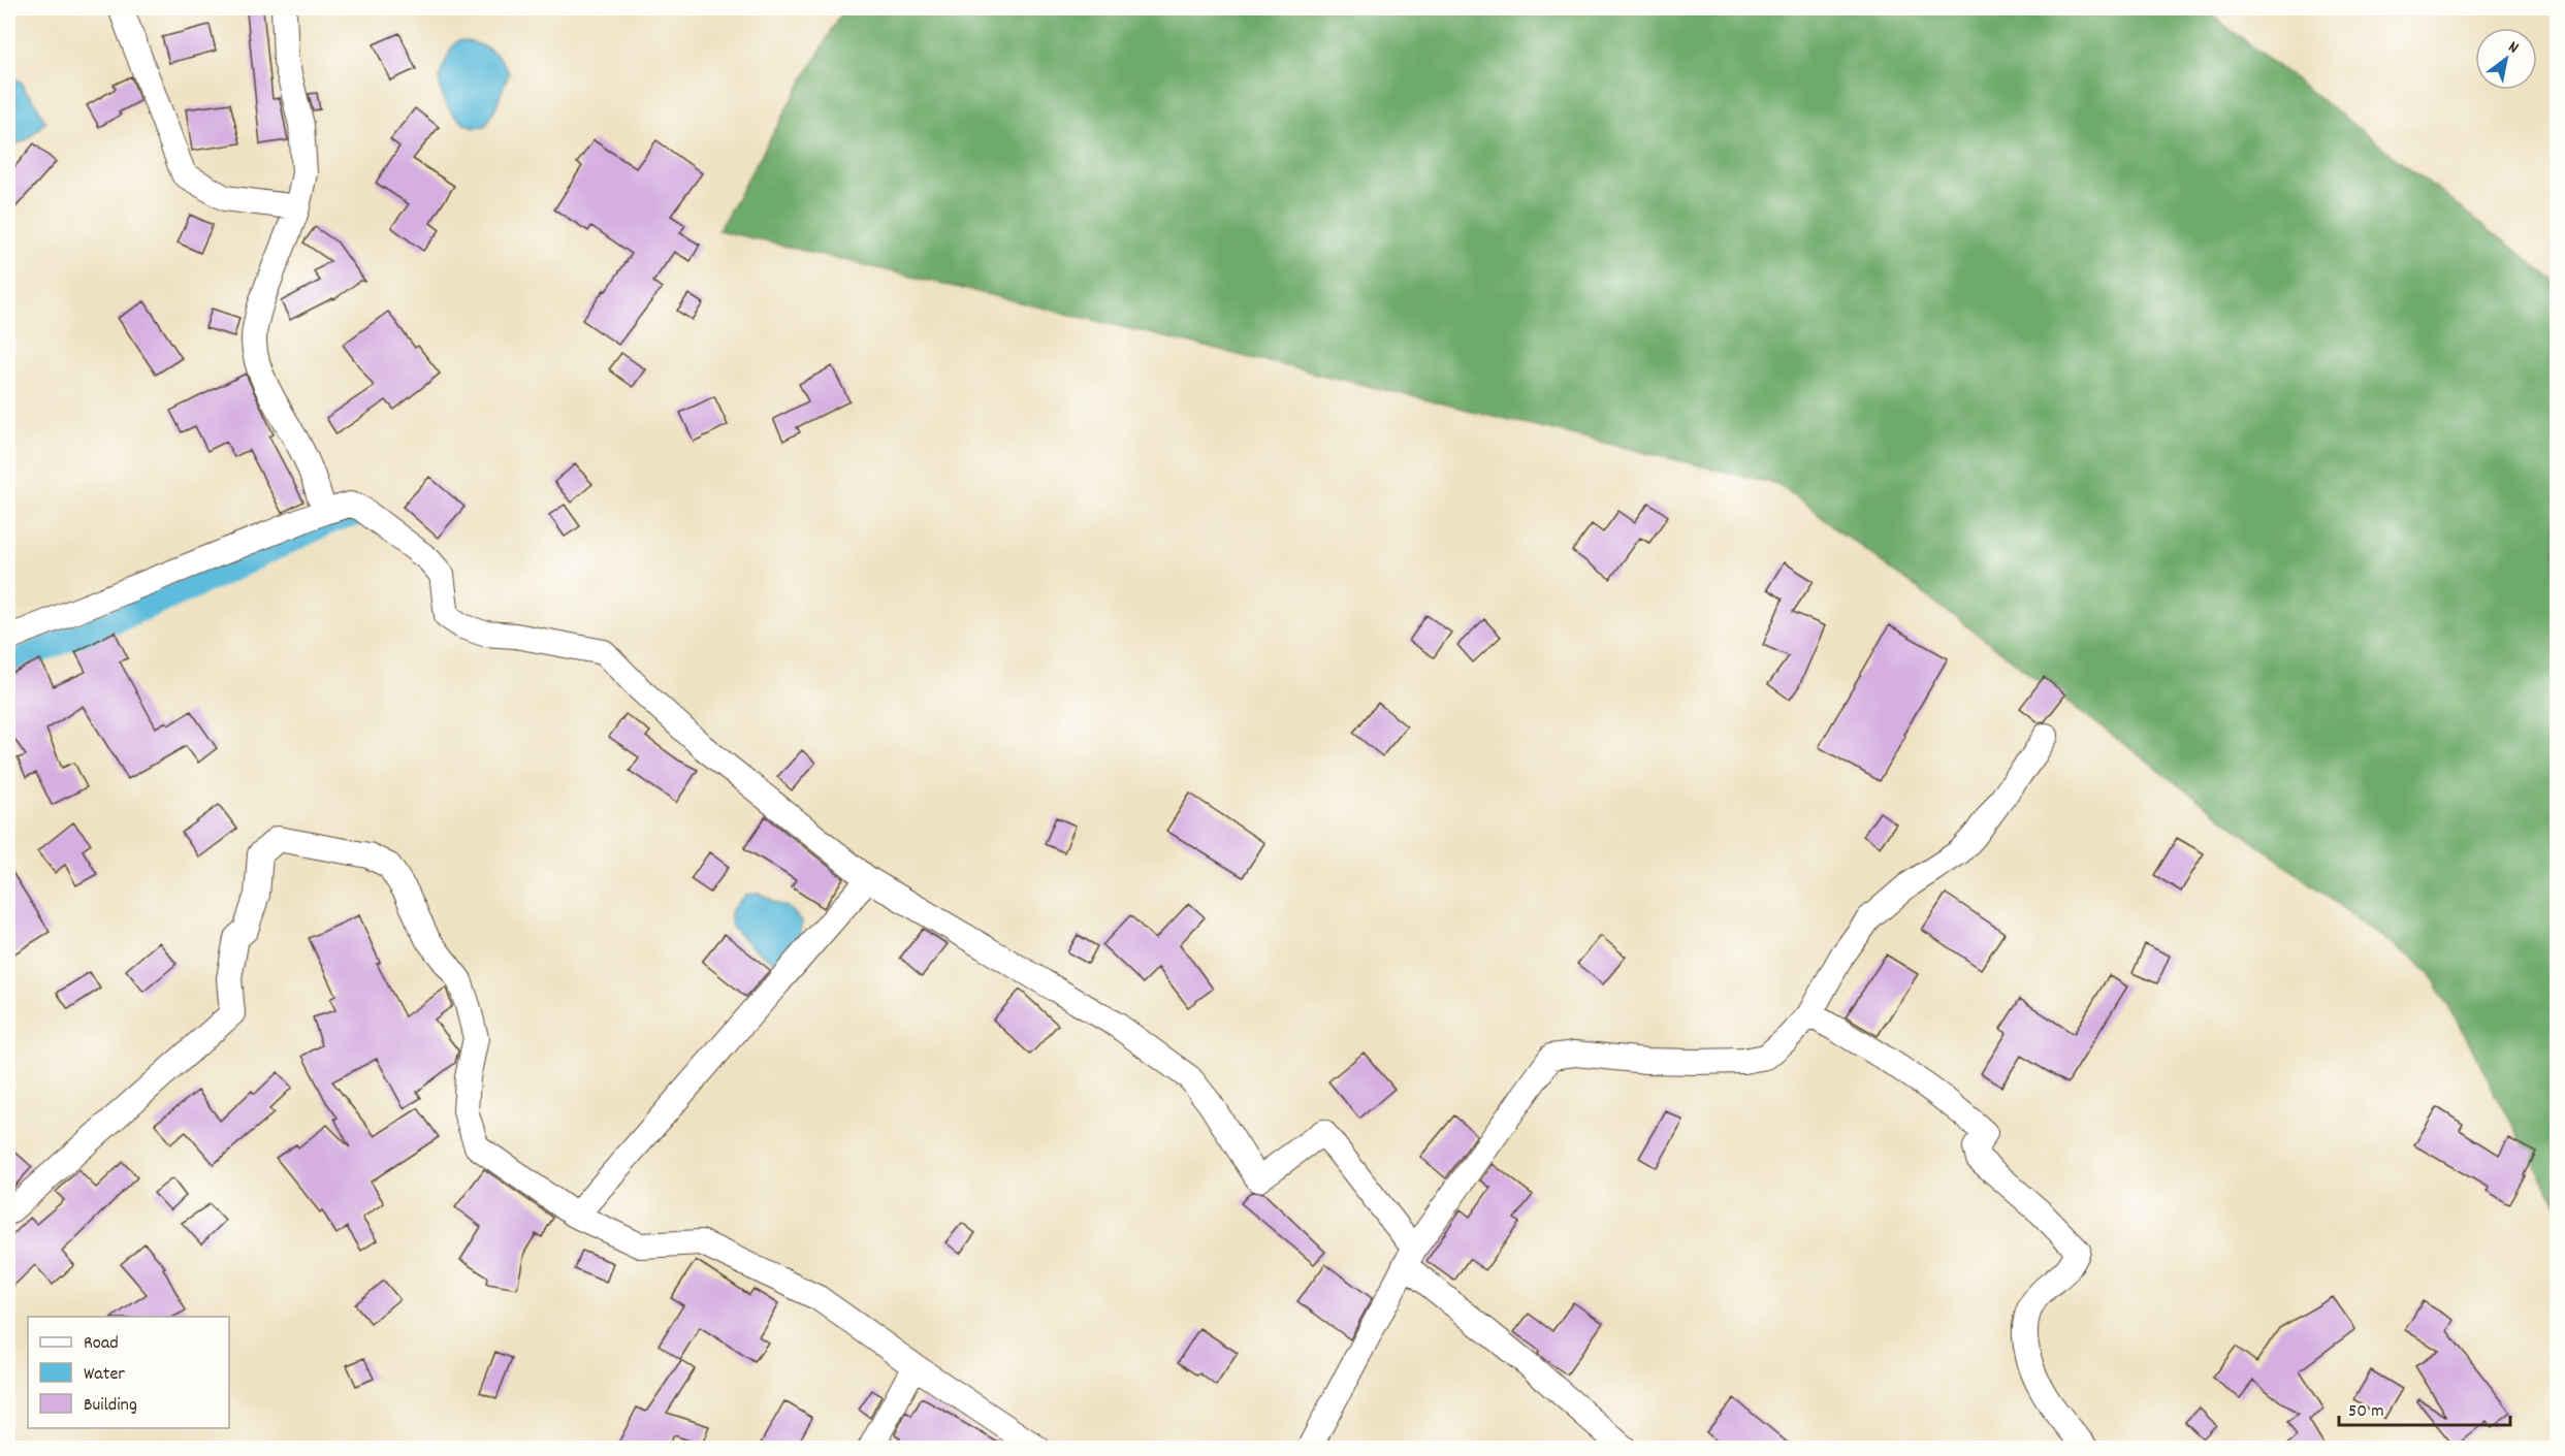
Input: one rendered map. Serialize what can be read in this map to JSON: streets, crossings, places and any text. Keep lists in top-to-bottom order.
{
  "legend": ["Road", "Water", "Building"],
  "scale_bar": "50 m",
  "north": "top right"
}
